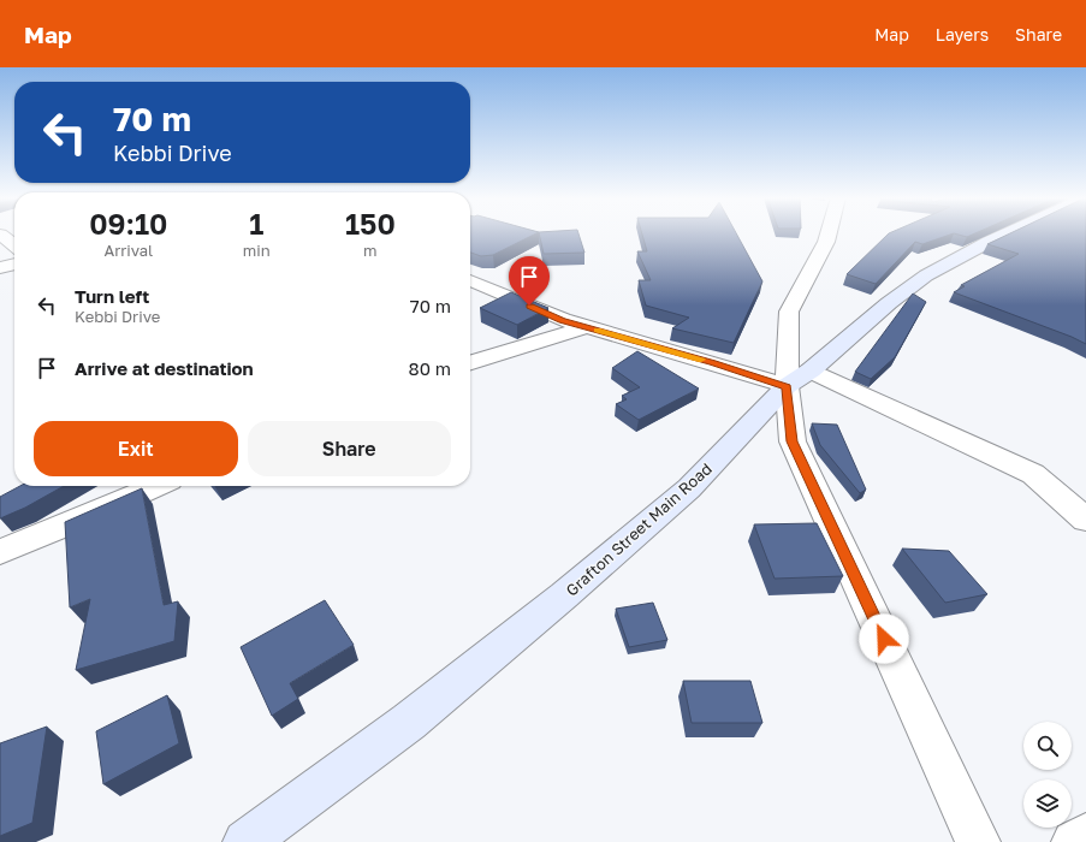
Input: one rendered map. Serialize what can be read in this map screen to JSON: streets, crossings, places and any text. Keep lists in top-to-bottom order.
{
  "streets": {
    "street": ["Grafton Street Main Road"]
  },
  "page": {
    "header": "Map",
    "nav": ["Map", "Layers", "Share"],
    "turn": ["70 m", "Kebbi Drive"],
    "eta": [
      "09:10",
      "Arrival",
      "1",
      "min",
      "150",
      "m"
    ],
    "list": [
      {
        "name": "Turn left",
        "note": "Kebbi Drive",
        "value": "70 m"
      },
      {
        "name": "Arrive at destination",
        "value": "80 m"
      }
    ],
    "buttons": ["Exit", "Share"]
  }
}
